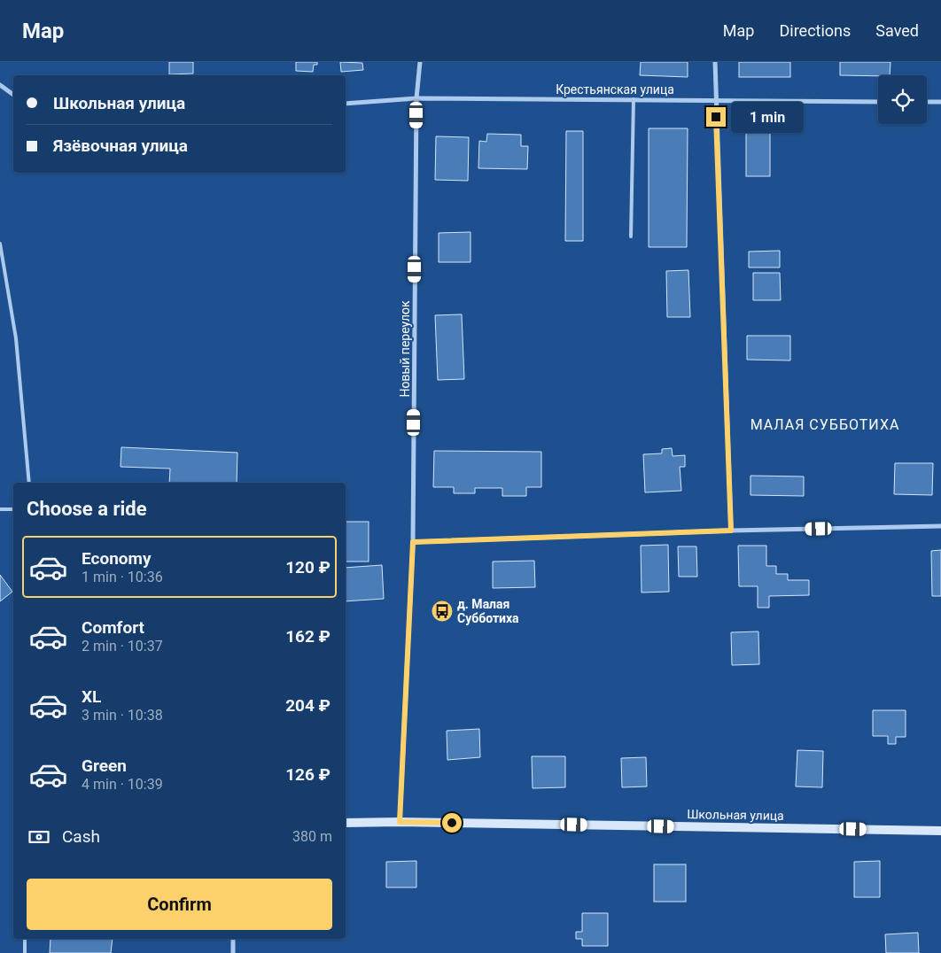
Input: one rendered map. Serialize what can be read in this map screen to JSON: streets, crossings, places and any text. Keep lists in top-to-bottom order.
{
  "streets": {
    "street": ["Крестьянская улица", "Новый переулок", "Школьная улица"]
  },
  "crossings": [
    ["Крестьянская улица", "Новый переулок"],
    ["Новый переулок", "Школьная улица"]
  ],
  "districts": ["МАЛАЯ СУББОТИХА"],
  "places": {
    "bus stop": ["д. Малая Субботиха"]
  },
  "page": {
    "header": "Map",
    "nav": ["Map", "Directions", "Saved"],
    "banner": ["Школьная улица", "Язёвочная улица"],
    "bubble": "1 min",
    "heading": "Choose a ride",
    "list": [
      {
        "name": "Economy",
        "note": "1 min · 10:36",
        "value": "120 ₽"
      },
      {
        "name": "Comfort",
        "note": "2 min · 10:37",
        "value": "162 ₽"
      },
      {
        "name": "XL",
        "note": "3 min · 10:38",
        "value": "204 ₽"
      },
      {
        "name": "Green",
        "note": "4 min · 10:39",
        "value": "126 ₽"
      }
    ],
    "pay": ["Cash", "380 m"],
    "buttons": "Confirm"
  }
}
